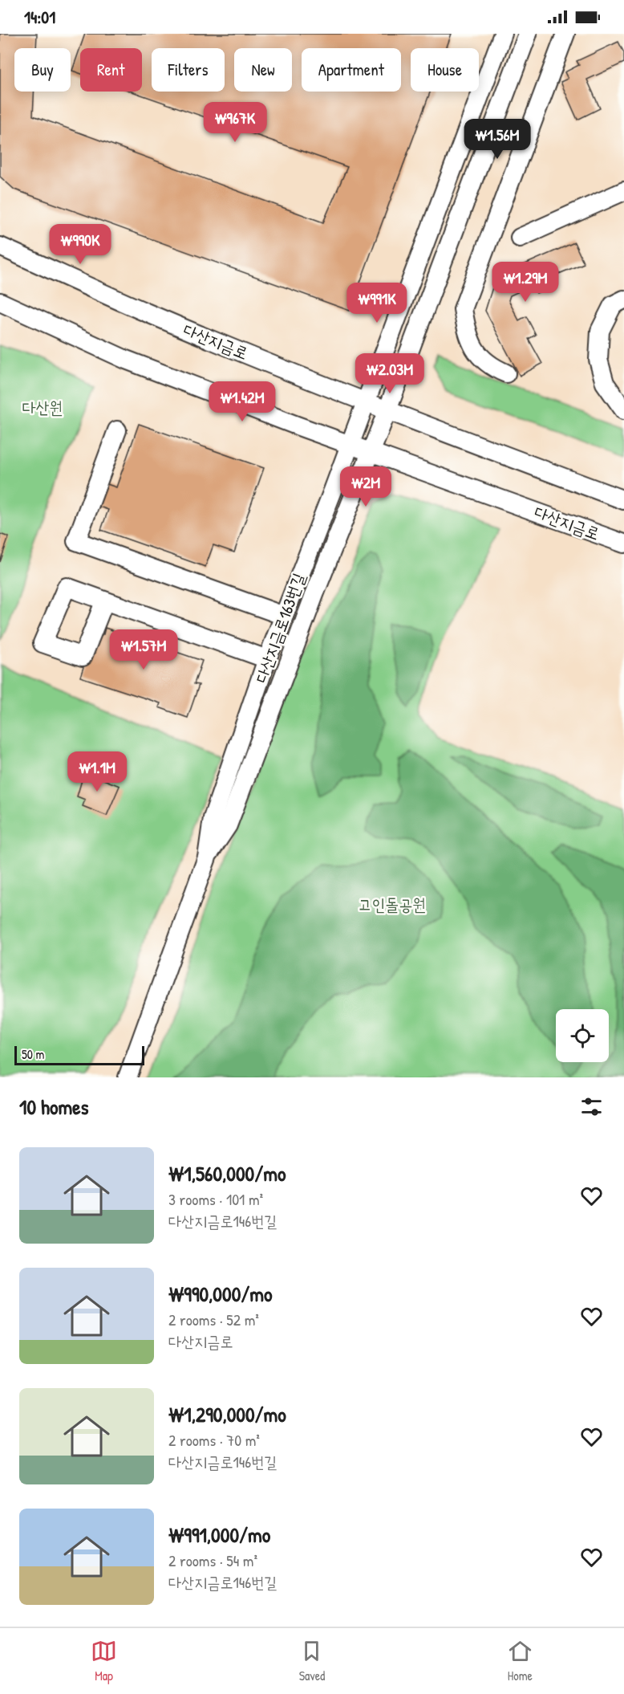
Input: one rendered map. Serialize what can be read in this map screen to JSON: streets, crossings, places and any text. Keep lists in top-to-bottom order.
{
  "streets": {
    "street": ["다산지금로", "다산지금로163번길"]
  },
  "crossings": [
    ["다산지금로", "다산지금로163번길"]
  ],
  "parks": ["다산원", "고인돌공원"],
  "scale_bar": "50 m",
  "page": {
    "status": "14:01",
    "chip": [
      "Buy",
      "Rent",
      "Filters",
      "New",
      "Apartment",
      "House"
    ],
    "price": [
      "₩967K",
      "₩1.56M",
      "₩990K",
      "₩1.29M",
      "₩991K",
      "₩2.03M",
      "₩1.42M",
      "₩2M",
      "₩1.57M",
      "₩1.1M"
    ],
    "scale": "50 m",
    "heading": "10 homes",
    "list": [
      {
        "name": "₩1,560,000/mo",
        "note": "3 rooms · 101 m² · 다산지금로146번길"
      },
      {
        "name": "₩990,000/mo",
        "note": "2 rooms · 52 m² · 다산지금로"
      },
      {
        "name": "₩1,290,000/mo",
        "note": "2 rooms · 70 m² · 다산지금로146번길"
      },
      {
        "name": "₩991,000/mo",
        "note": "2 rooms · 54 m² · 다산지금로146번길"
      }
    ],
    "tabs": ["Map", "Saved", "Home"]
  }
}
